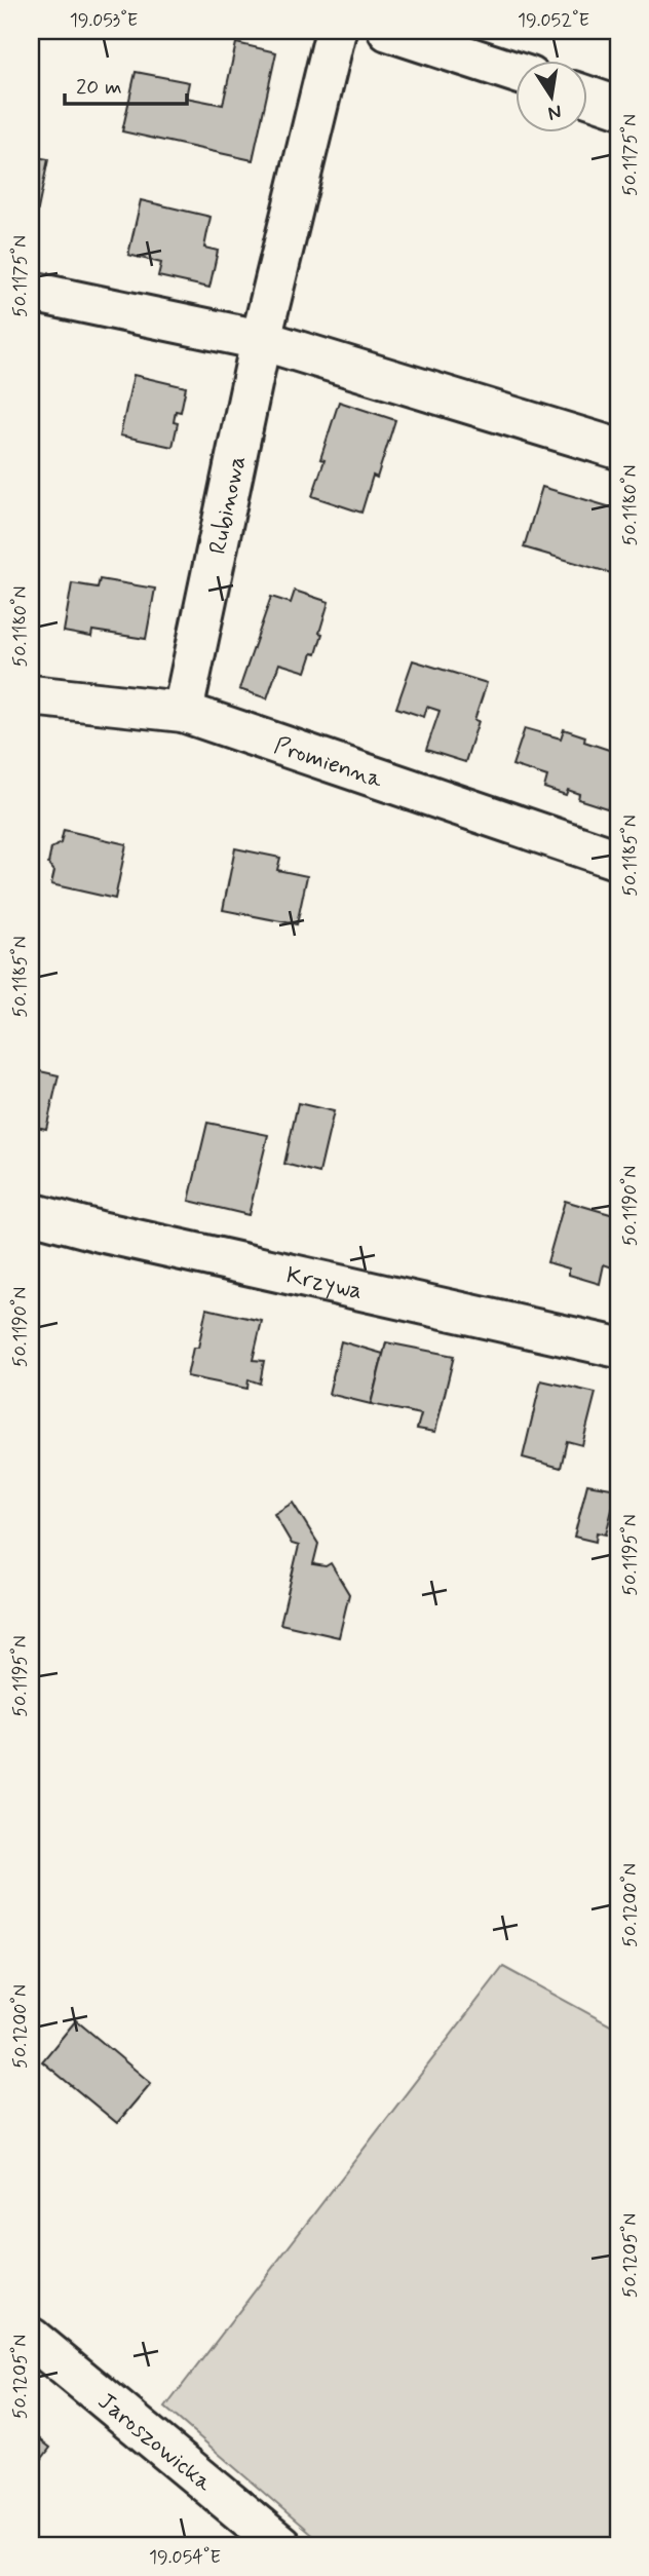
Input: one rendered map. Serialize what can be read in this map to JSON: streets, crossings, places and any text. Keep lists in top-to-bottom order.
{
  "streets": {
    "street": [
      "Rubinowa",
      "Promienna",
      "Krzywa",
      "Jaroszowicka"
    ]
  },
  "crossings": [
    ["Rubinowa", "Promienna"]
  ],
  "scale_bar": "20 m",
  "north": "bottom",
  "coordinates": [
    "19.053°E",
    "19.052°E",
    "50.1175°N",
    "50.1180°N",
    "50.1185°N",
    "50.1190°N",
    "50.1195°N",
    "50.1200°N",
    "50.1205°N",
    "19.054°E"
  ]
}
